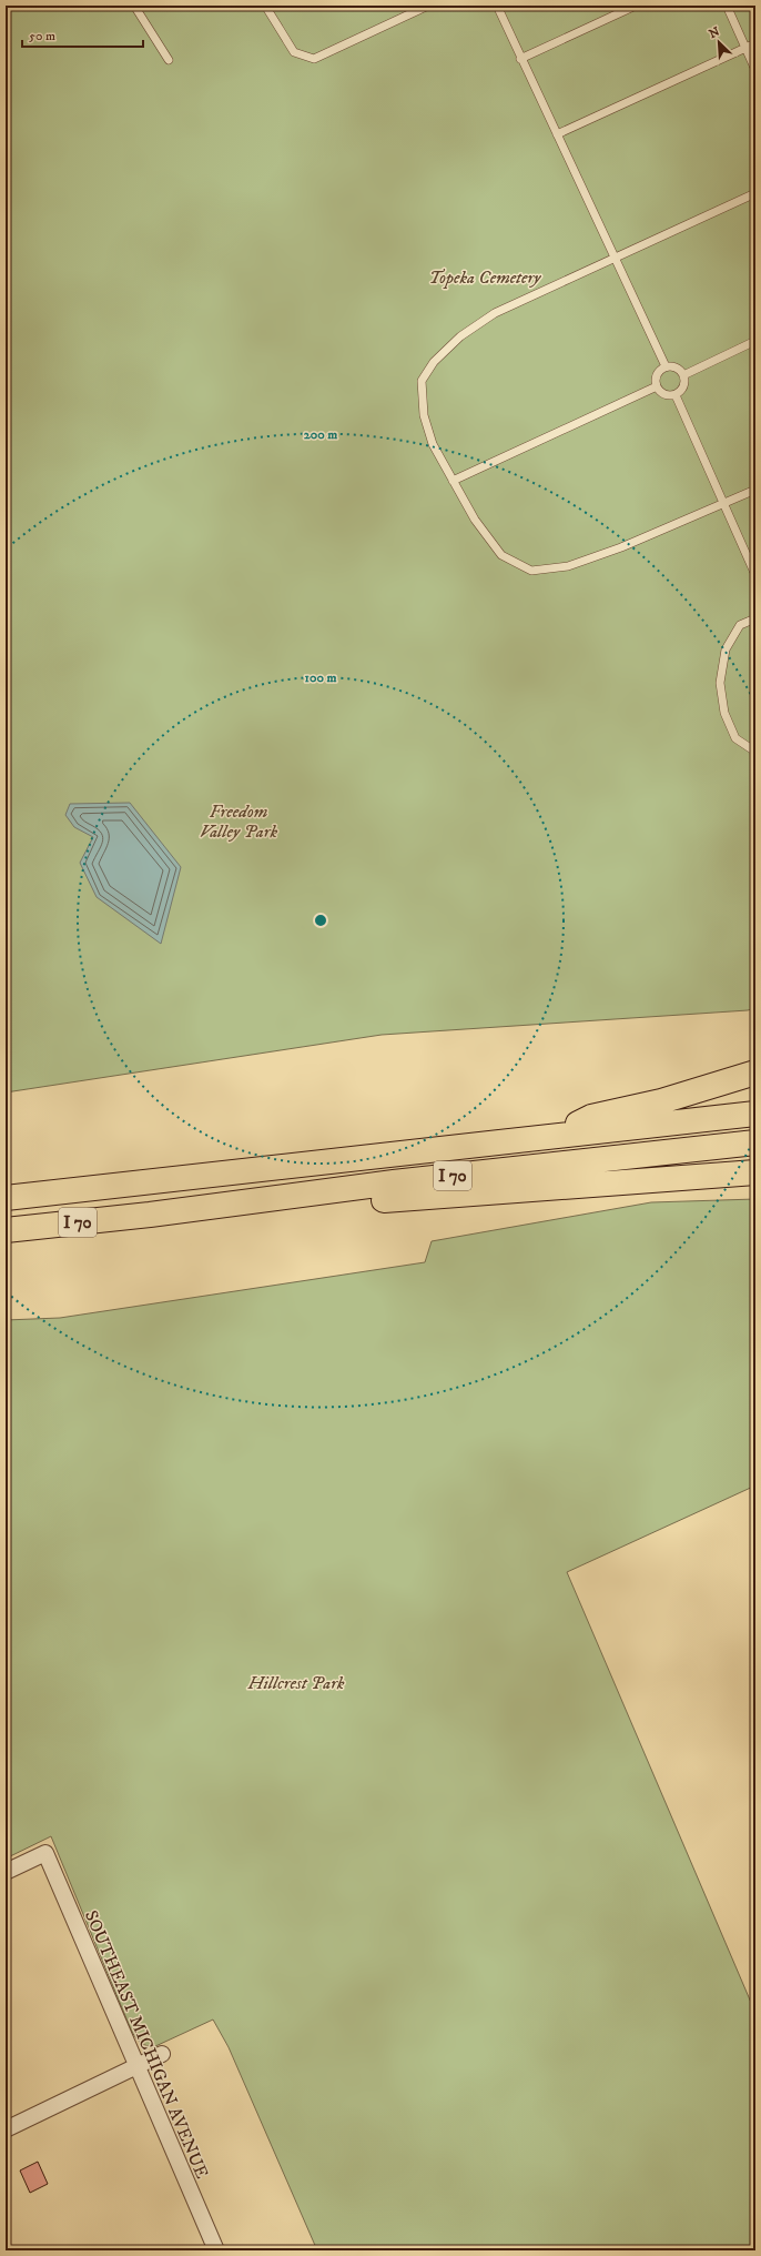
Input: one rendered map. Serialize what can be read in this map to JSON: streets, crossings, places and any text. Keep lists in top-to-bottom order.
{
  "streets": {
    "highway": ["I 70"],
    "street": ["SOUTHEAST MICHIGAN AVENUE"]
  },
  "parks": ["Topeka Cemetery", "Freedom Valley Park", "Hillcrest Park"],
  "scale_bar": "50 m",
  "north": "top left",
  "rings": ["200 m", "100 m"]
}
